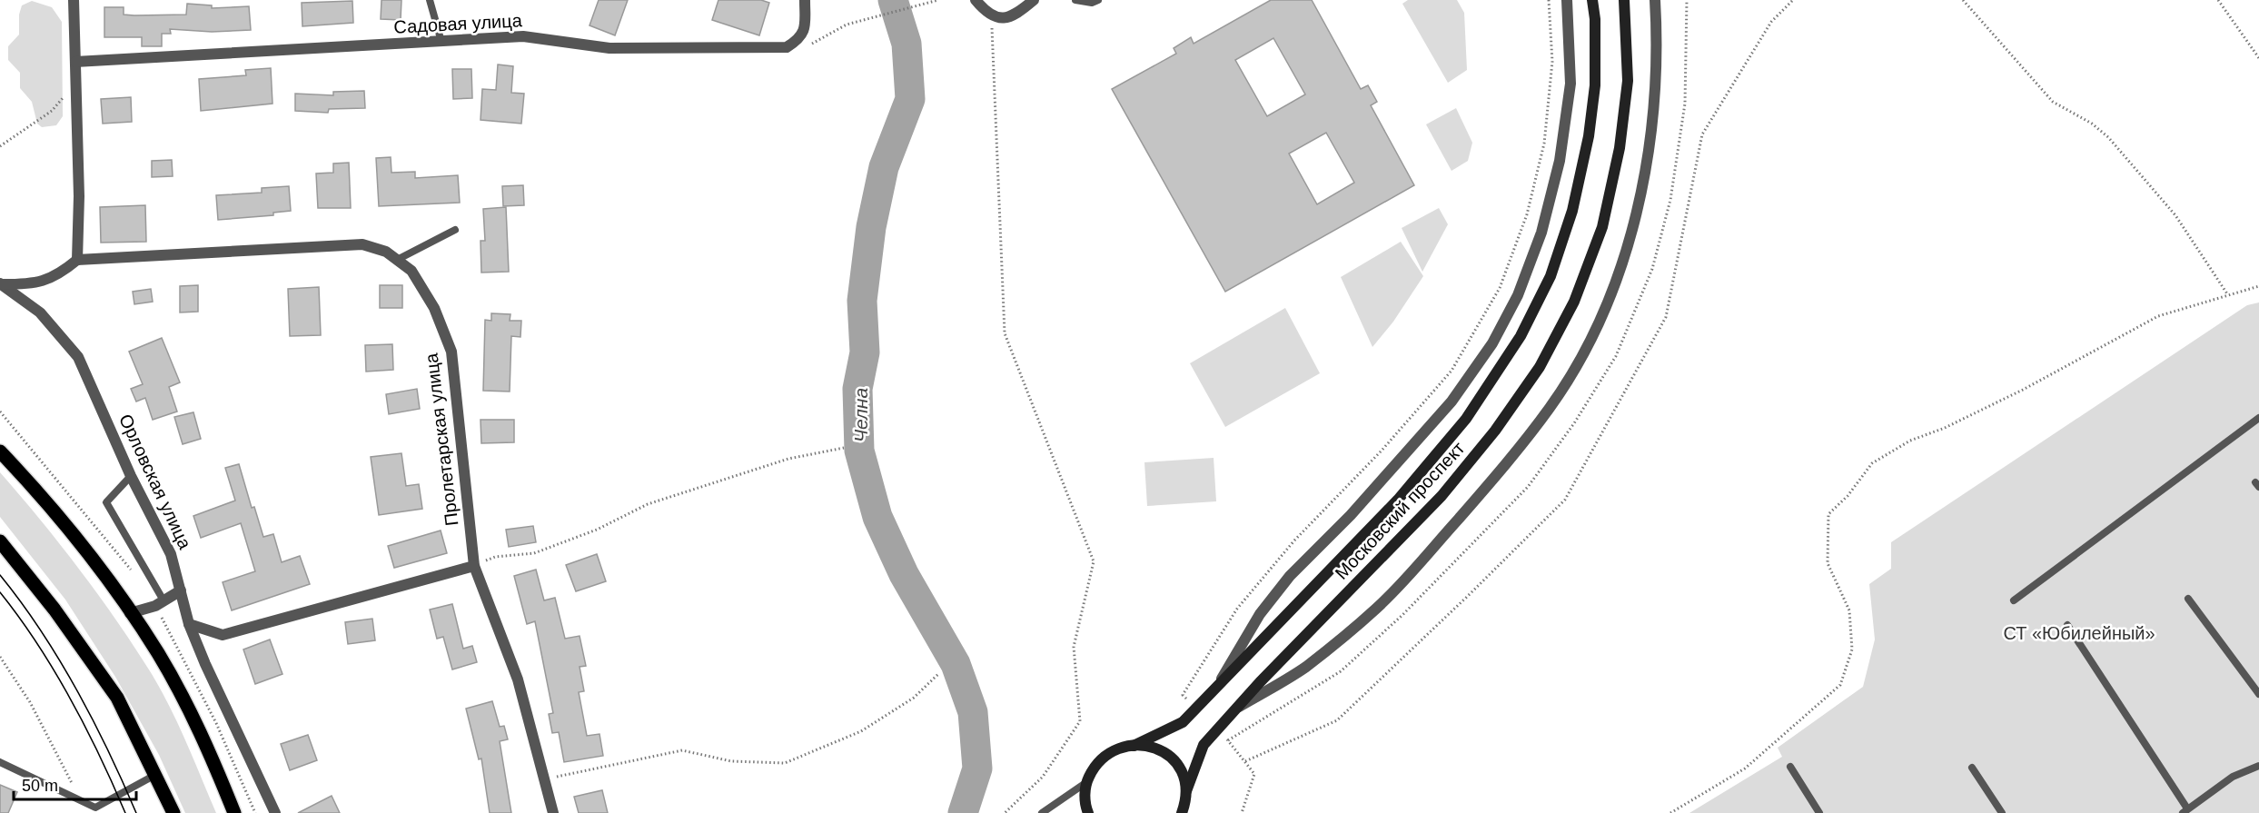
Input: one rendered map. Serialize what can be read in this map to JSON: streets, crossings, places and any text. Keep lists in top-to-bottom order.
{
  "streets": {
    "main road": ["Московский проспект"],
    "street": ["Садовая улица", "Пролетарская улица", "Орловская улица"]
  },
  "water": ["Челна"],
  "parks": ["СТ «Юбилейный»"],
  "scale_bar": "50 m"
}
